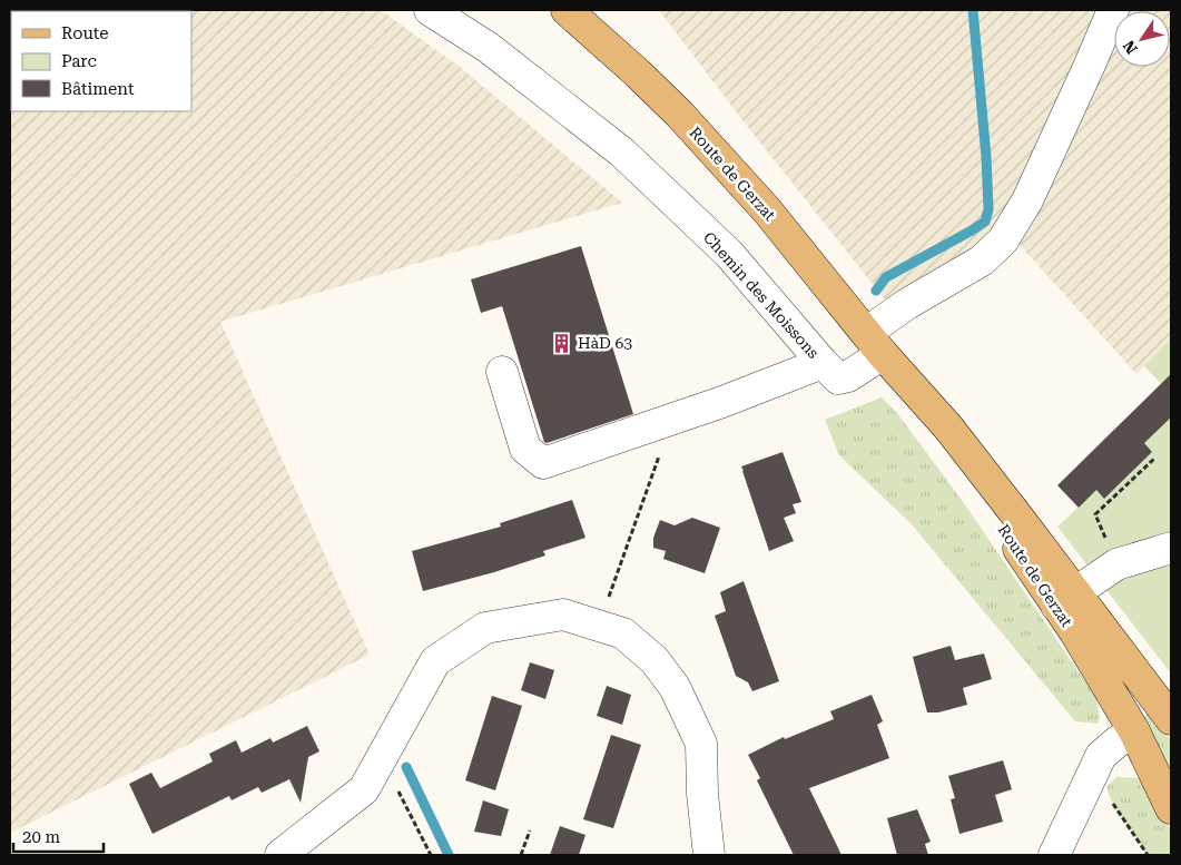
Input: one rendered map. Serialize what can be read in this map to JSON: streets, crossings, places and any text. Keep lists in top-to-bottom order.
{
  "streets": {
    "main road": ["Route de Gerzat"],
    "street": ["Chemin des Moissons"]
  },
  "crossings": [
    ["Route de Gerzat", "Chemin des Moissons"]
  ],
  "places": {
    "building": ["HàD 63"]
  },
  "legend": ["Route", "Parc", "Bâtiment"],
  "scale_bar": "20 m",
  "north": "bottom left"
}
